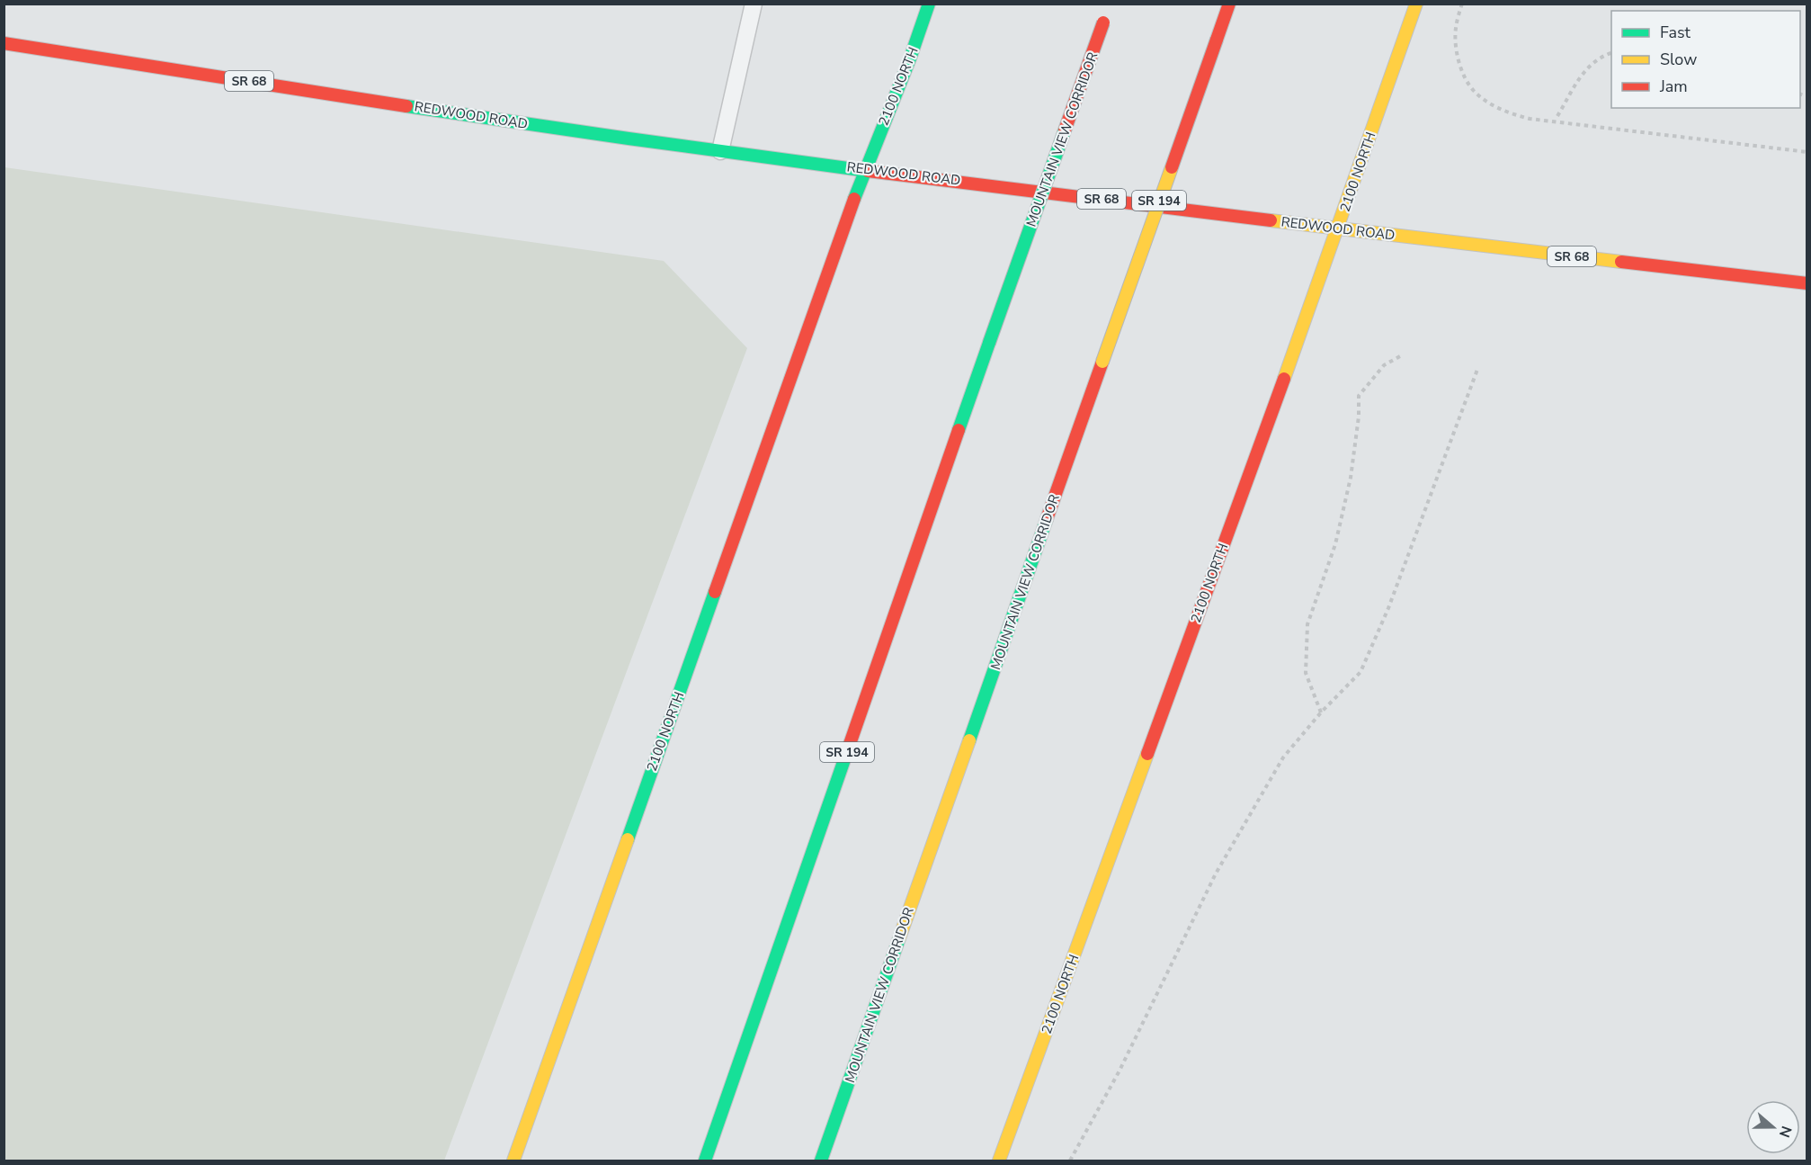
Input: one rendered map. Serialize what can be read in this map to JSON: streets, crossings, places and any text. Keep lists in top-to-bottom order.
{
  "streets": {
    "main road": [
      "SR 68",
      "2100 NORTH",
      "REDWOOD ROAD",
      "MOUNTAIN VIEW CORRIDOR",
      "SR 194"
    ]
  },
  "crossings": [
    ["2100 NORTH", "REDWOOD ROAD"]
  ],
  "legend": ["Fast", "Slow", "Jam"],
  "north": "right"
}
